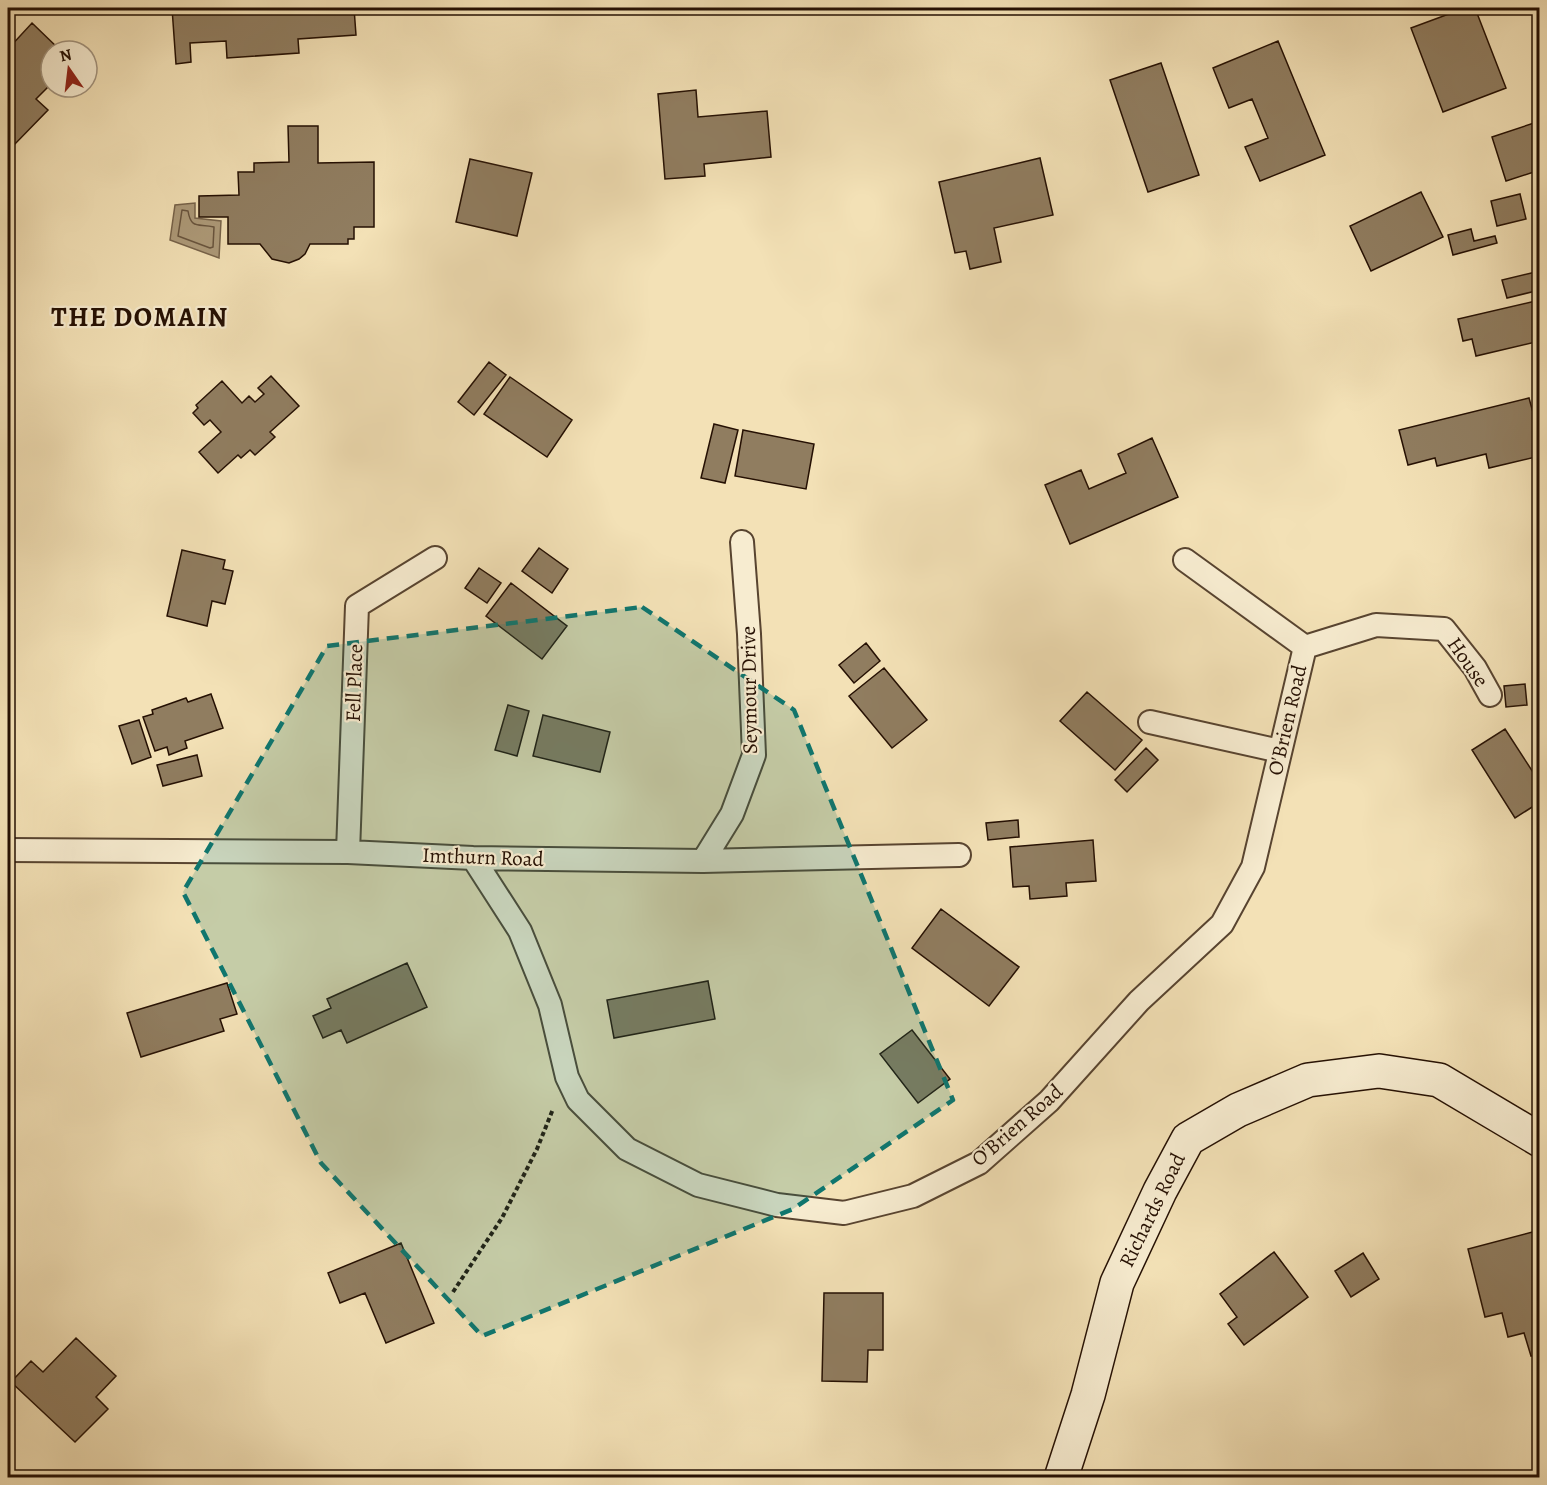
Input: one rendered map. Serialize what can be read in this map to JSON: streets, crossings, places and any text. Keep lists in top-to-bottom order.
{
  "streets": {
    "street": [
      "House",
      "Fell Place",
      "Seymour Drive",
      "O'Brien Road",
      "Imthurn Road",
      "Richards Road"
    ]
  },
  "crossings": [
    ["House", "O'Brien Road"],
    ["Fell Place", "Imthurn Road"],
    ["Seymour Drive", "Imthurn Road"],
    ["O'Brien Road", "Imthurn Road"]
  ],
  "districts": ["THE DOMAIN"],
  "north": "top"
}
